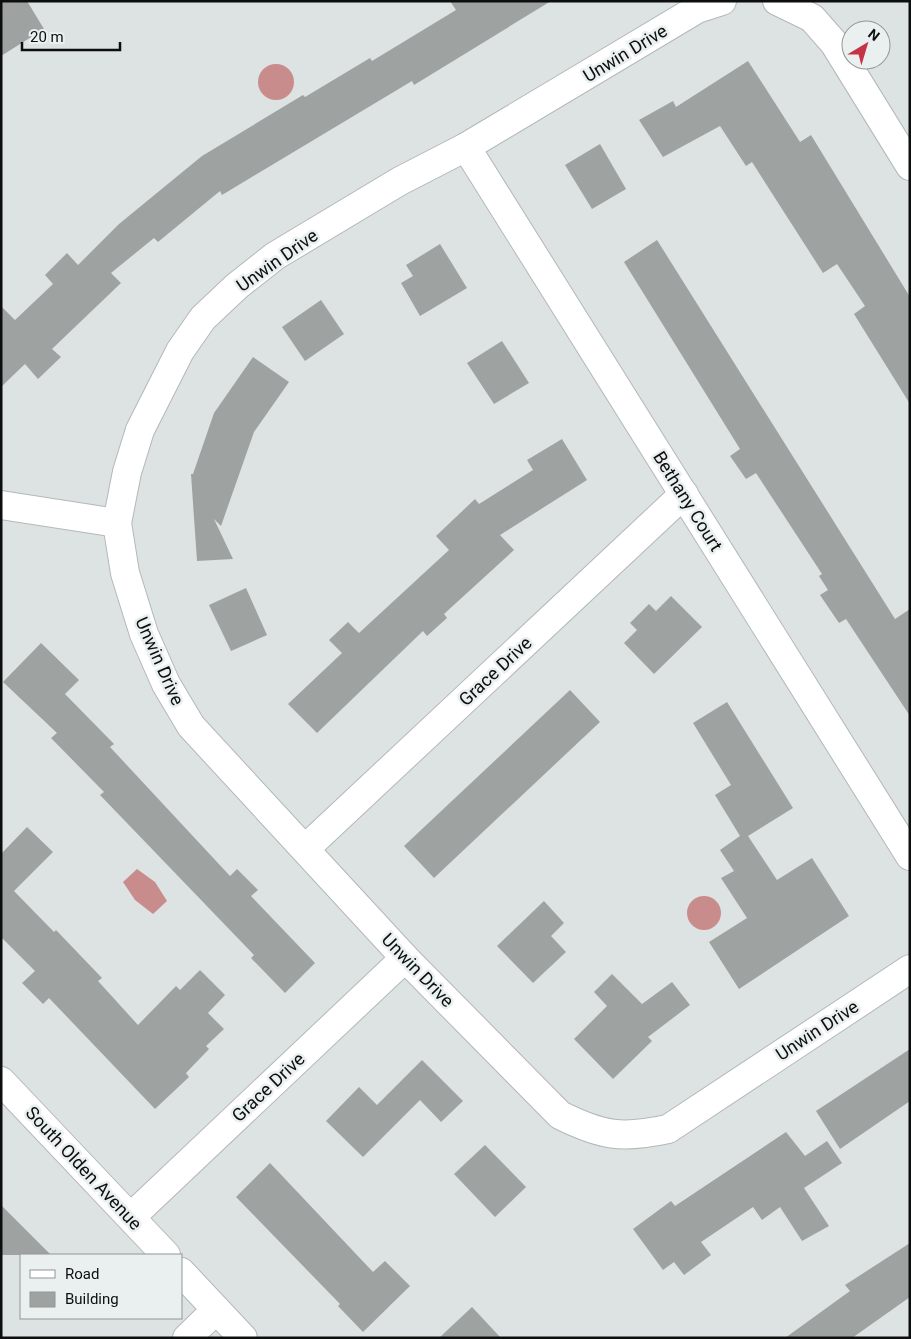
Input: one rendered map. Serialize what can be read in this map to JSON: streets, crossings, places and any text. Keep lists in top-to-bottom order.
{
  "streets": {
    "street": [
      "Unwin Drive",
      "Bethany Court",
      "Grace Drive",
      "South Olden Avenue"
    ]
  },
  "crossings": [
    ["Unwin Drive", "Bethany Court"],
    ["Unwin Drive", "Grace Drive"],
    ["Bethany Court", "Grace Drive"],
    ["Grace Drive", "South Olden Avenue"]
  ],
  "legend": ["Road", "Building"],
  "scale_bar": "20 m",
  "north": "top right"
}
